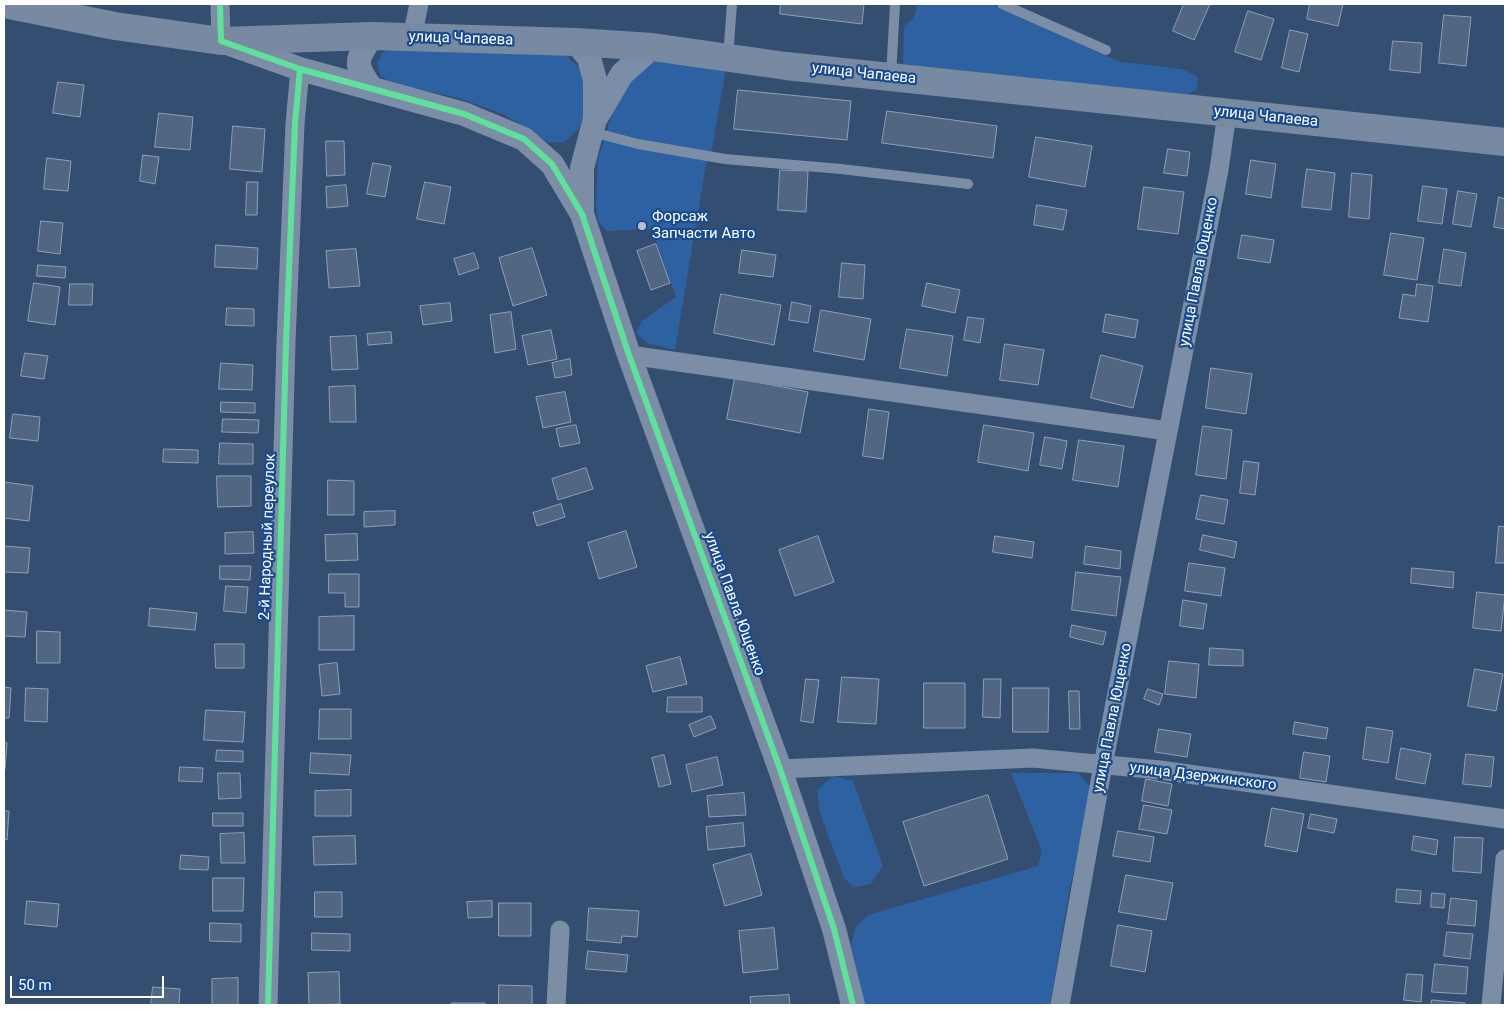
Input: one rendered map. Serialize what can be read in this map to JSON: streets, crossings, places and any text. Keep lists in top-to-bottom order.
{
  "streets": {
    "main road": ["улица Чапаева"],
    "street": ["улица Павла Ющенко", "2-й Народный переулок", "улица Дзержинского"]
  },
  "crossings": [
    ["улица Чапаева", "улица Павла Ющенко"],
    ["улица Павла Ющенко", "улица Дзержинского"]
  ],
  "places": ["Форсаж Запчасти Авто"],
  "scale_bar": "50 m"
}
